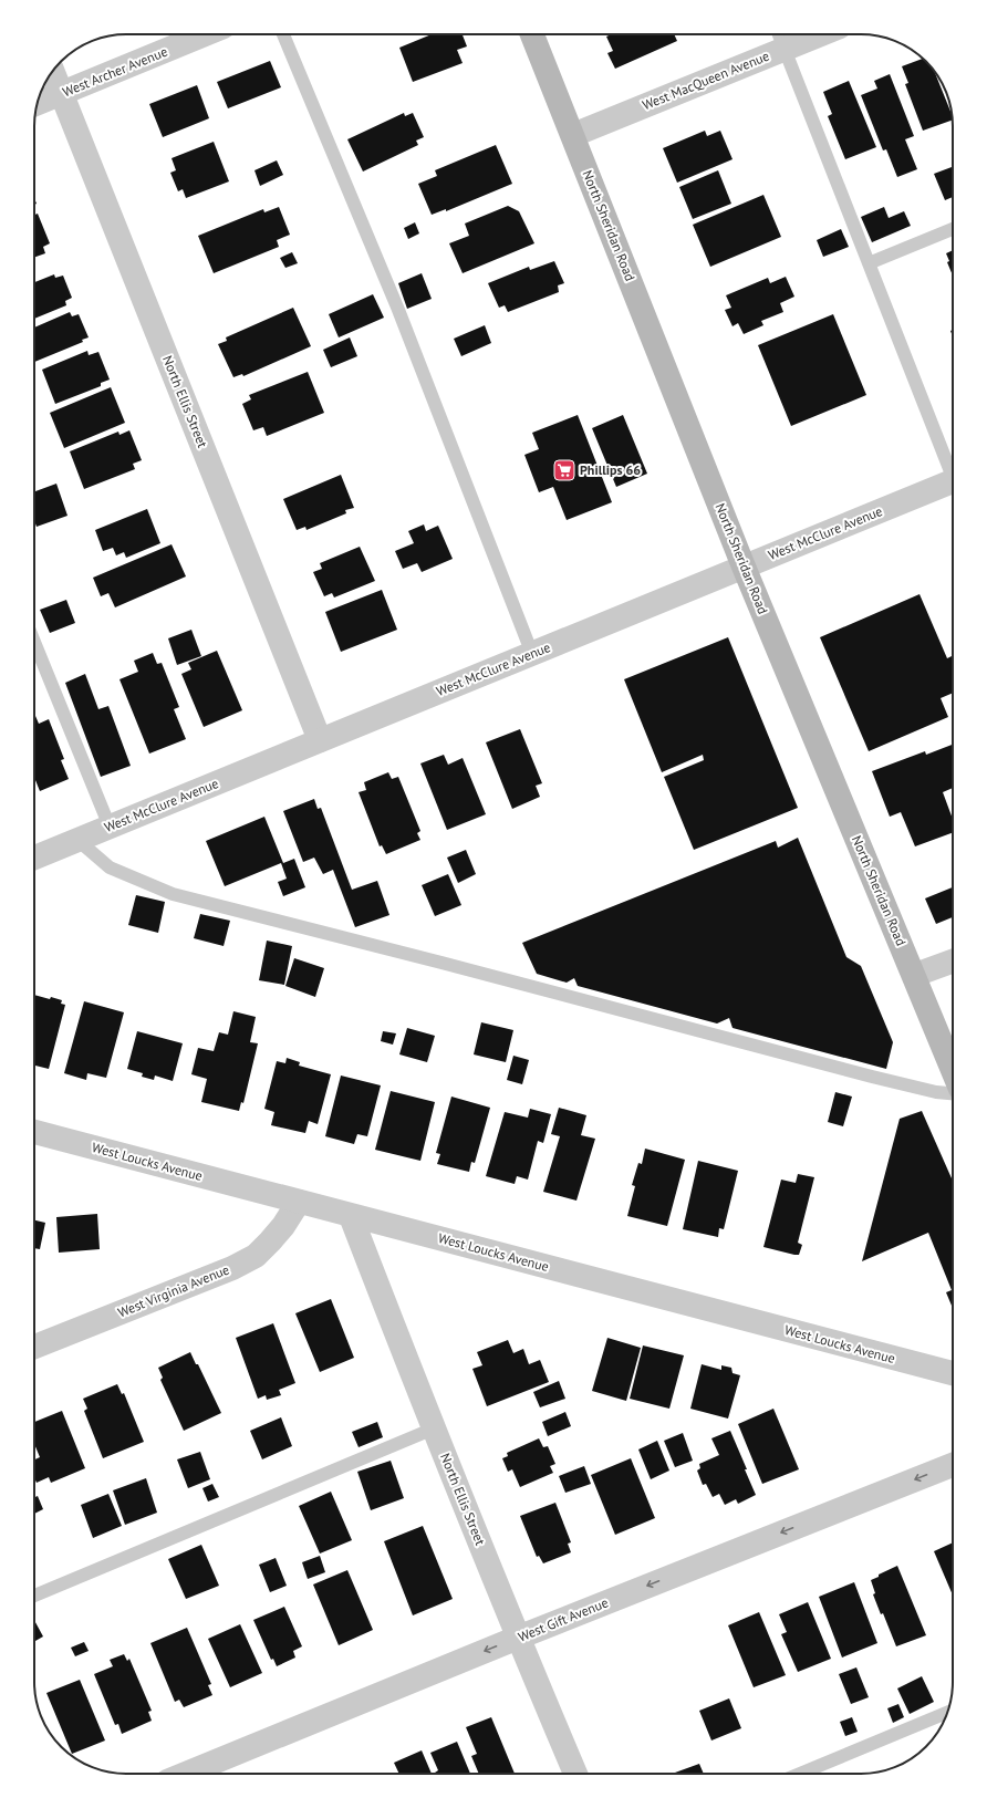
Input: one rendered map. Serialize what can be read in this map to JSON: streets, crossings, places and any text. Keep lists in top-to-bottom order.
{
  "streets": {
    "main road": ["North Sheridan Road"],
    "street": [
      "West Archer Avenue",
      "West MacQueen Avenue",
      "North Ellis Street",
      "West McClure Avenue",
      "West Loucks Avenue",
      "West Virginia Avenue",
      "West Gift Avenue"
    ]
  },
  "crossings": [
    ["West Archer Avenue", "North Ellis Street"],
    ["West MacQueen Avenue", "North Sheridan Road"],
    ["North Sheridan Road", "West McClure Avenue"],
    ["North Ellis Street", "West McClure Avenue"],
    ["North Ellis Street", "West Loucks Avenue"],
    ["North Ellis Street", "West Gift Avenue"],
    ["West Loucks Avenue", "West Virginia Avenue"]
  ],
  "one_way": ["West Gift Avenue"],
  "places": {
    "supermarket": ["Phillips 66"]
  }
}
